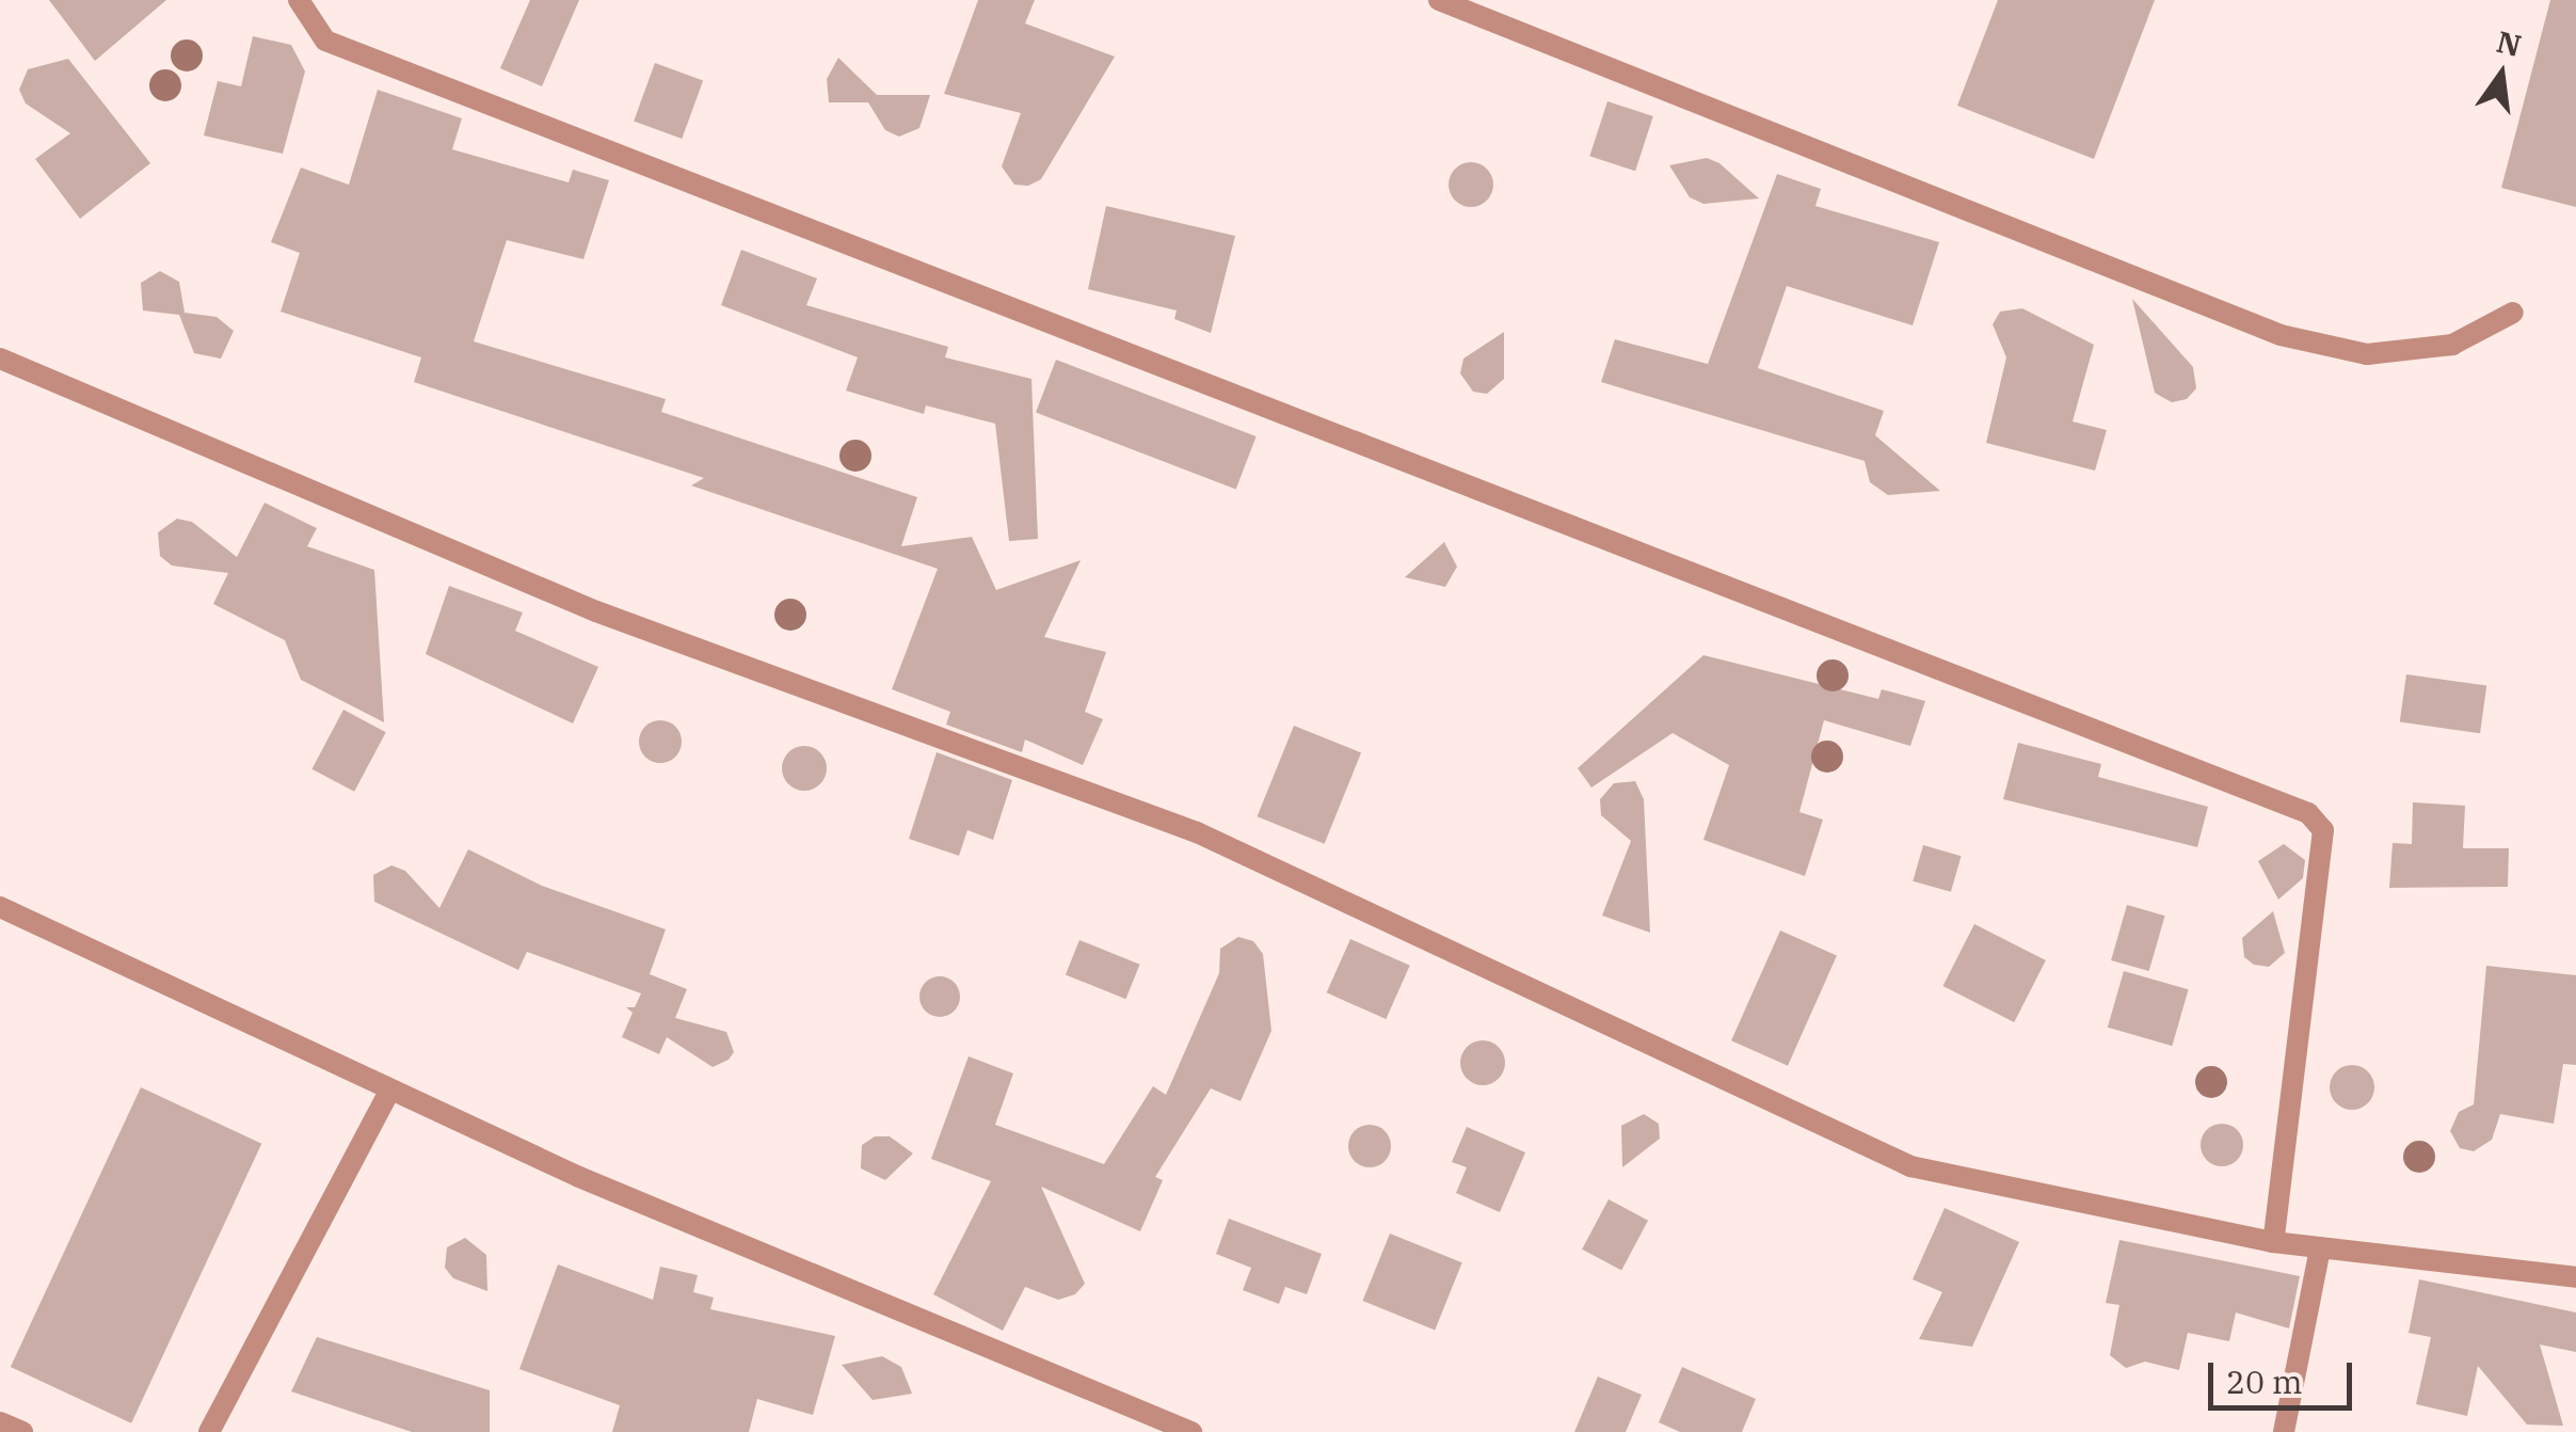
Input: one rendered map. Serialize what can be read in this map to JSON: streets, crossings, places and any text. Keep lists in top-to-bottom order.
{
  "scale_bar": "20 m",
  "north": "top"
}
